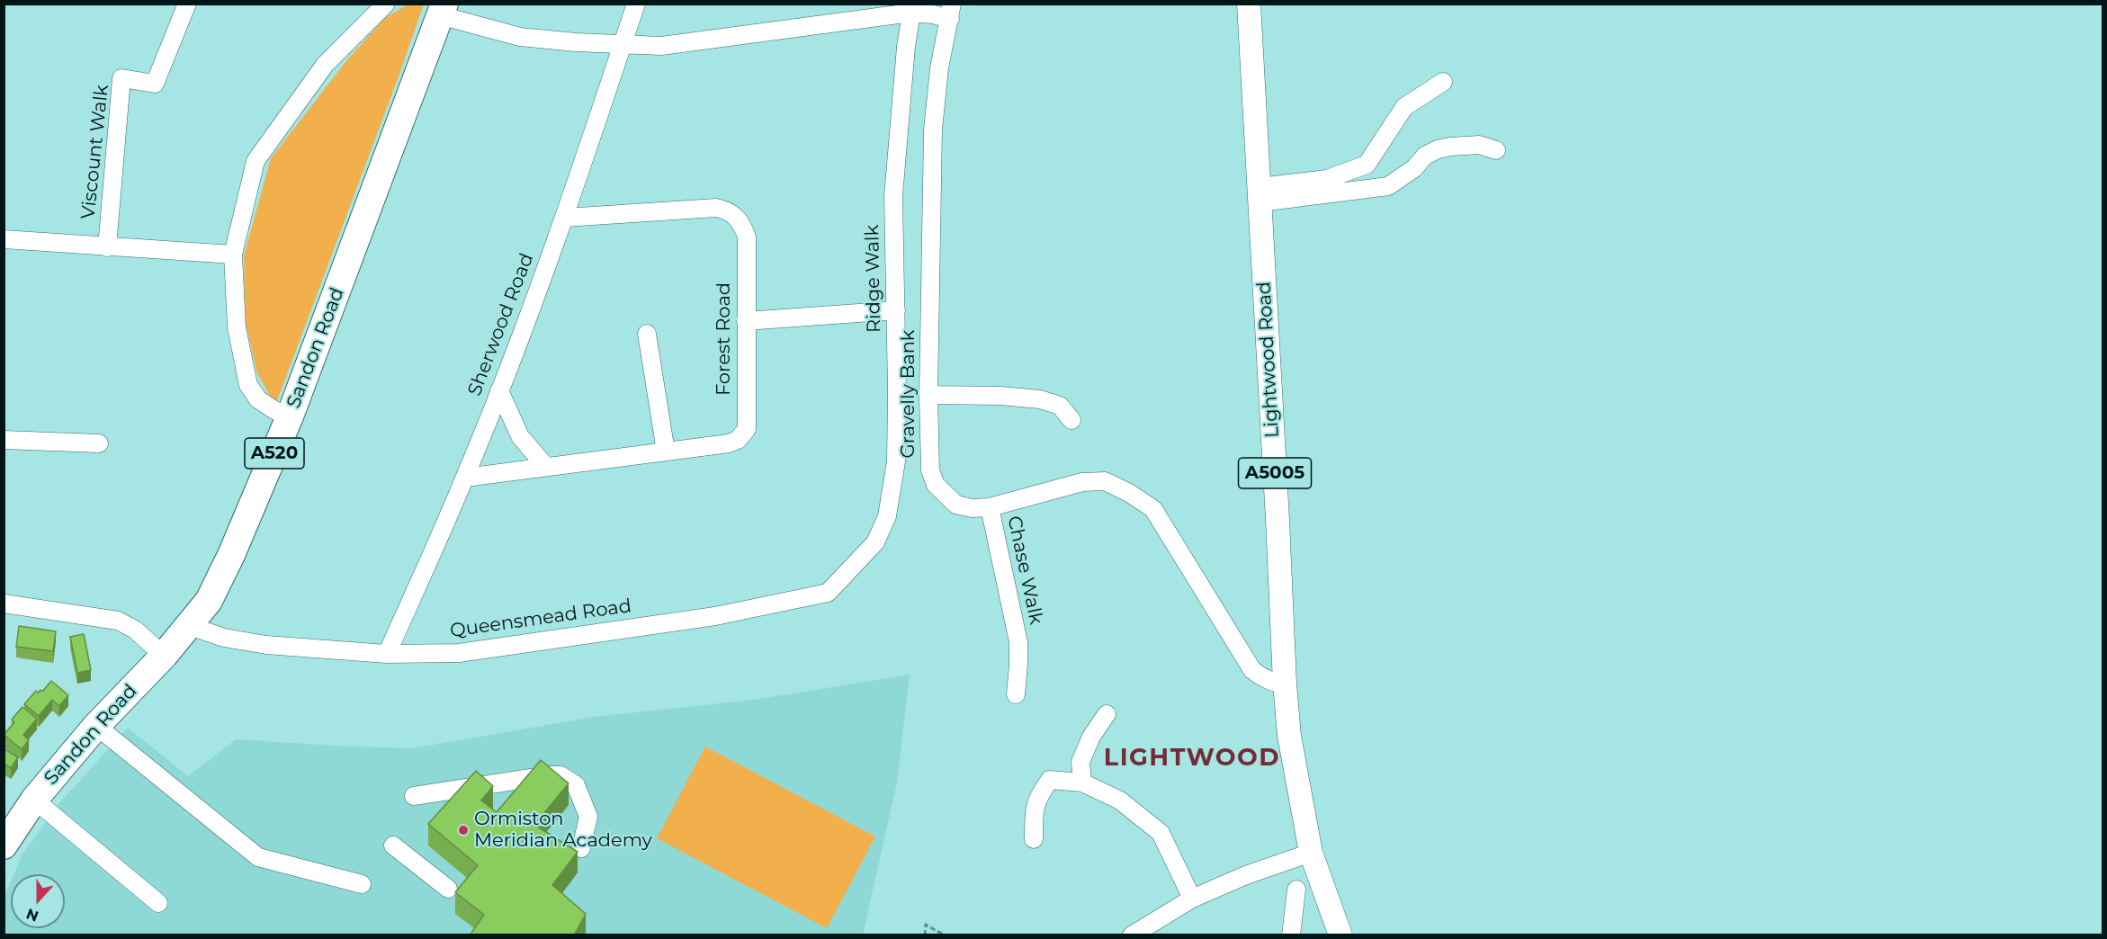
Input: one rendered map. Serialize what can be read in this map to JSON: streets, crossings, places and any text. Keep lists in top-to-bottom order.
{
  "streets": {
    "highway": ["Sandon Road", "A520"],
    "main road": ["Lightwood Road", "A5005"],
    "street": [
      "Viscount Walk",
      "Ridge Walk",
      "Sherwood Road",
      "Forest Road",
      "Gravelly Bank",
      "Chase Walk",
      "Queensmead Road"
    ]
  },
  "crossings": [
    ["Ridge Walk", "Queensmead Road"],
    ["Sherwood Road", "Forest Road"],
    ["Sherwood Road", "Queensmead Road"],
    ["Sandon Road", "Queensmead Road"],
    ["Lightwood Road", "Gravelly Bank"],
    ["Gravelly Bank", "Chase Walk"]
  ],
  "districts": ["LIGHTWOOD"],
  "places": ["Ormiston Meridian Academy"],
  "north": "bottom"
}
